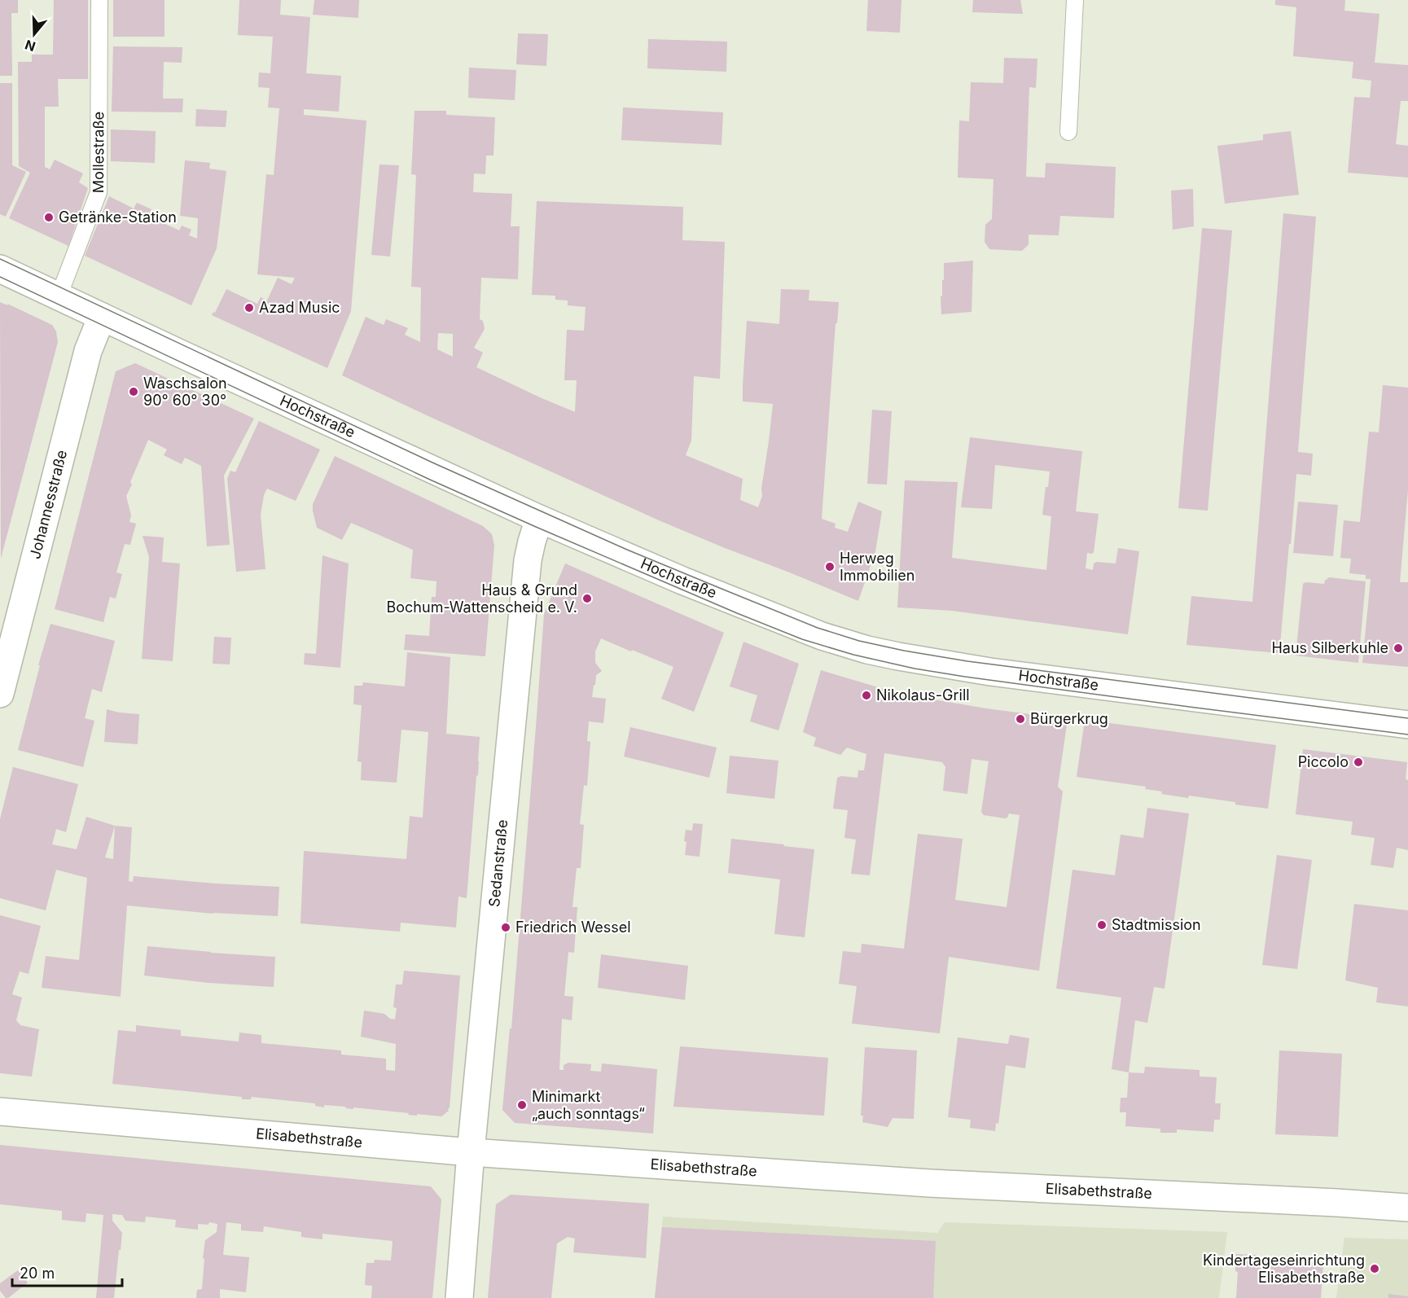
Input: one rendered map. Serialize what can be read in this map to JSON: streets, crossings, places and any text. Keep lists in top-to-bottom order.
{
  "streets": {
    "street": [
      "Hochstraße",
      "Johannesstraße",
      "Sedanstraße",
      "Elisabethstraße"
    ],
    "lane": ["Mollestraße"]
  },
  "crossings": [
    ["Mollestraße", "Hochstraße"],
    ["Hochstraße", "Johannesstraße"],
    ["Hochstraße", "Sedanstraße"],
    ["Sedanstraße", "Elisabethstraße"]
  ],
  "places": [
    "Getränke-Station",
    "Azad Music",
    "Waschsalon 90° 60° 30°",
    "Herweg Immobilien",
    "Haus & Grund Bochum-Wattenscheid e. V.",
    "Haus Silberkuhle",
    "Nikolaus-Grill",
    "Bürgerkrug",
    "Piccolo",
    "Stadtmission",
    "Friedrich Wessel",
    "Minimarkt „auch sonntags“",
    "Kindertageseinrichtung Elisabethstraße"
  ],
  "scale_bar": "20 m",
  "north": "bottom"
}
